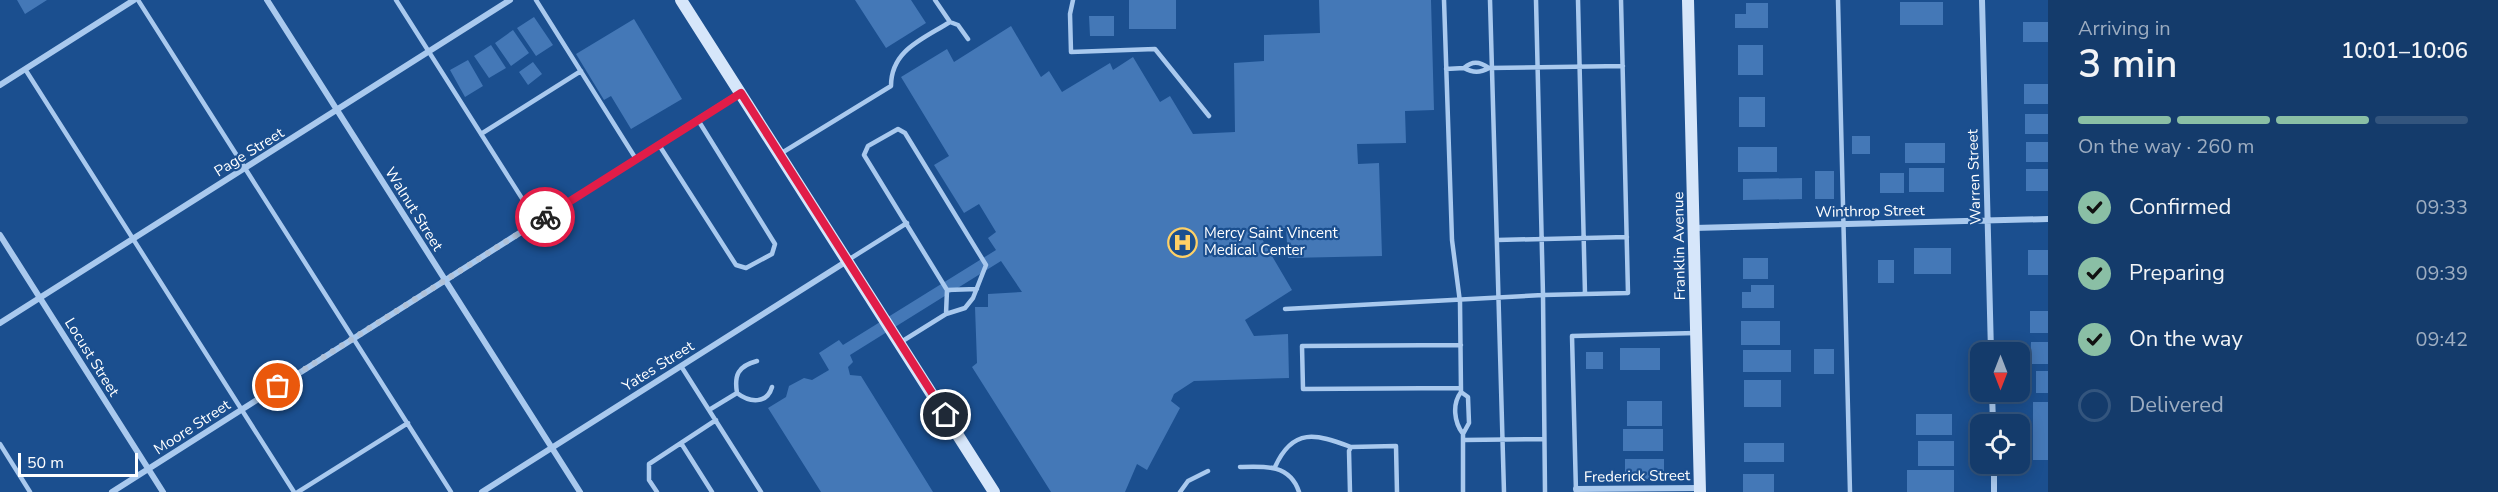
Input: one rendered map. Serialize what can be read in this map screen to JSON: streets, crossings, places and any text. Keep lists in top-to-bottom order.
{
  "streets": {
    "main road": ["Franklin Avenue"],
    "street": [
      "Page Street",
      "Warren Street",
      "Walnut Street",
      "Winthrop Street",
      "Locust Street",
      "Yates Street",
      "Moore Street",
      "Frederick Street"
    ]
  },
  "crossings": [
    ["Page Street", "Walnut Street"],
    ["Page Street", "Locust Street"],
    ["Warren Street", "Winthrop Street"],
    ["Walnut Street", "Yates Street"],
    ["Walnut Street", "Moore Street"],
    ["Winthrop Street", "Franklin Avenue"],
    ["Franklin Avenue", "Frederick Street"],
    ["Locust Street", "Moore Street"]
  ],
  "places": {
    "hospital": ["Mercy Saint Vincent Medical Center"]
  },
  "scale_bar": "50 m",
  "north": "bottom",
  "page": {
    "heading": ["3 min", "Arriving in", "10:01–10:06"],
    "bar": "On the way · 260 m",
    "list": [
      ["Confirmed", "09:33"],
      ["Preparing", "09:39"],
      ["On the way", "09:42"],
      "Delivered"
    ],
    "scale": "50 m"
  }
}
